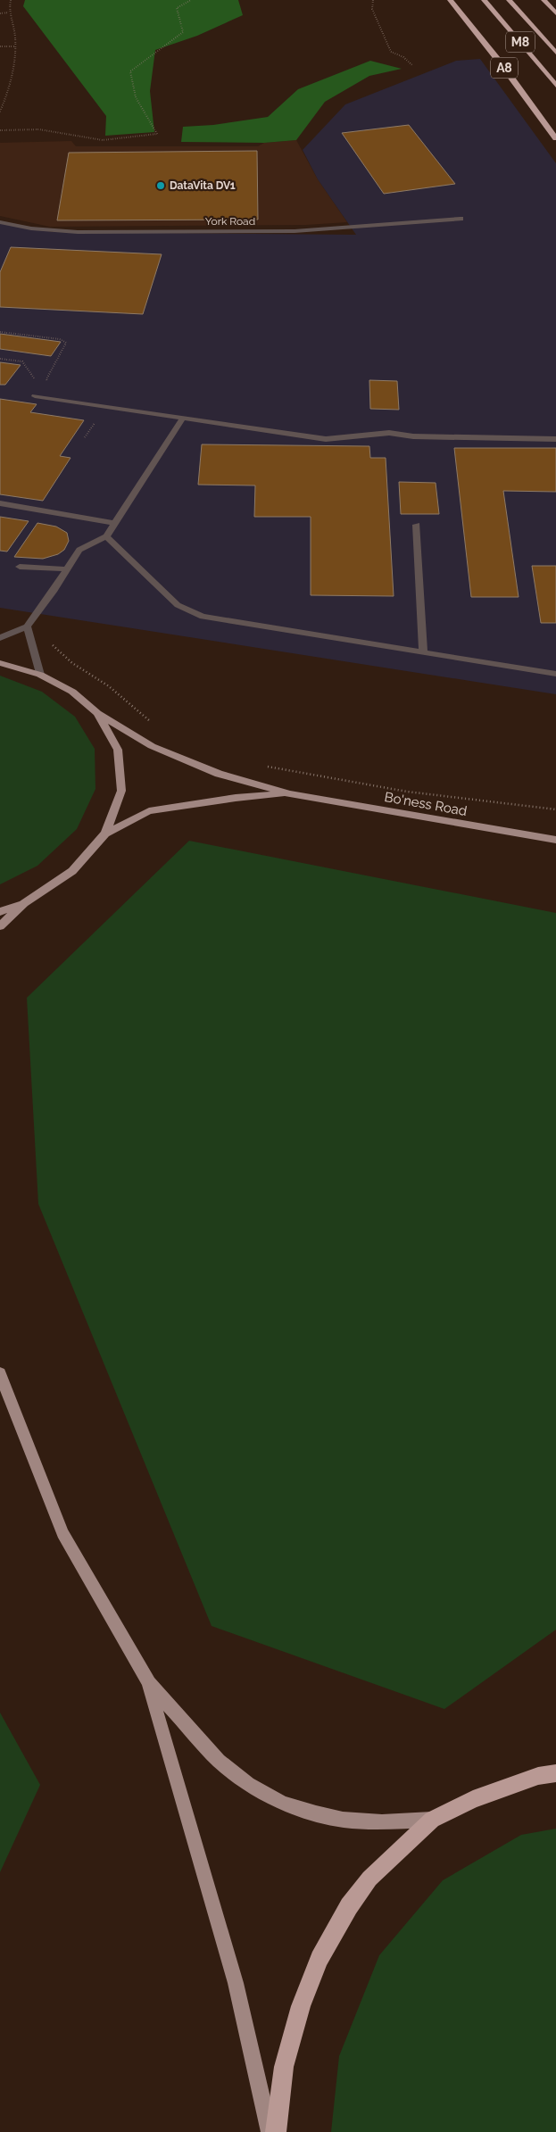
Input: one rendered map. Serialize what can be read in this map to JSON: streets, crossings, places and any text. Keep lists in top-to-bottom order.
{
  "streets": {
    "highway": ["M8", "A8"],
    "main road": ["Bo'ness Road"],
    "street": ["York Road"]
  },
  "places": ["DataVita DV1"]
}
